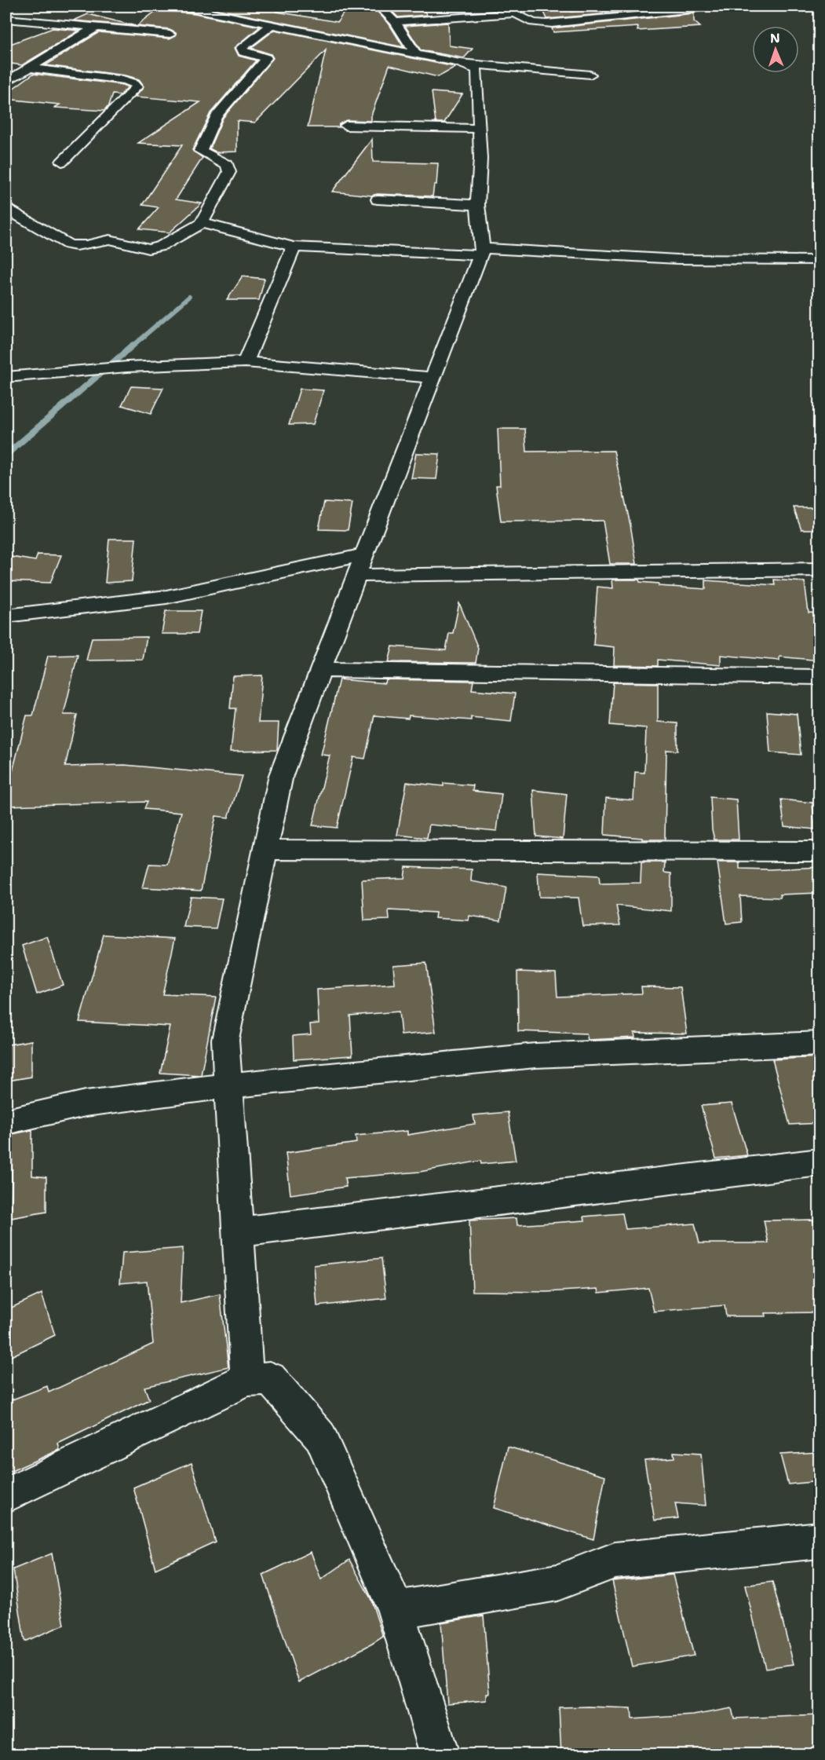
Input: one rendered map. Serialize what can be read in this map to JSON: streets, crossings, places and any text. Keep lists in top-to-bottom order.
{
  "north": "top"
}
